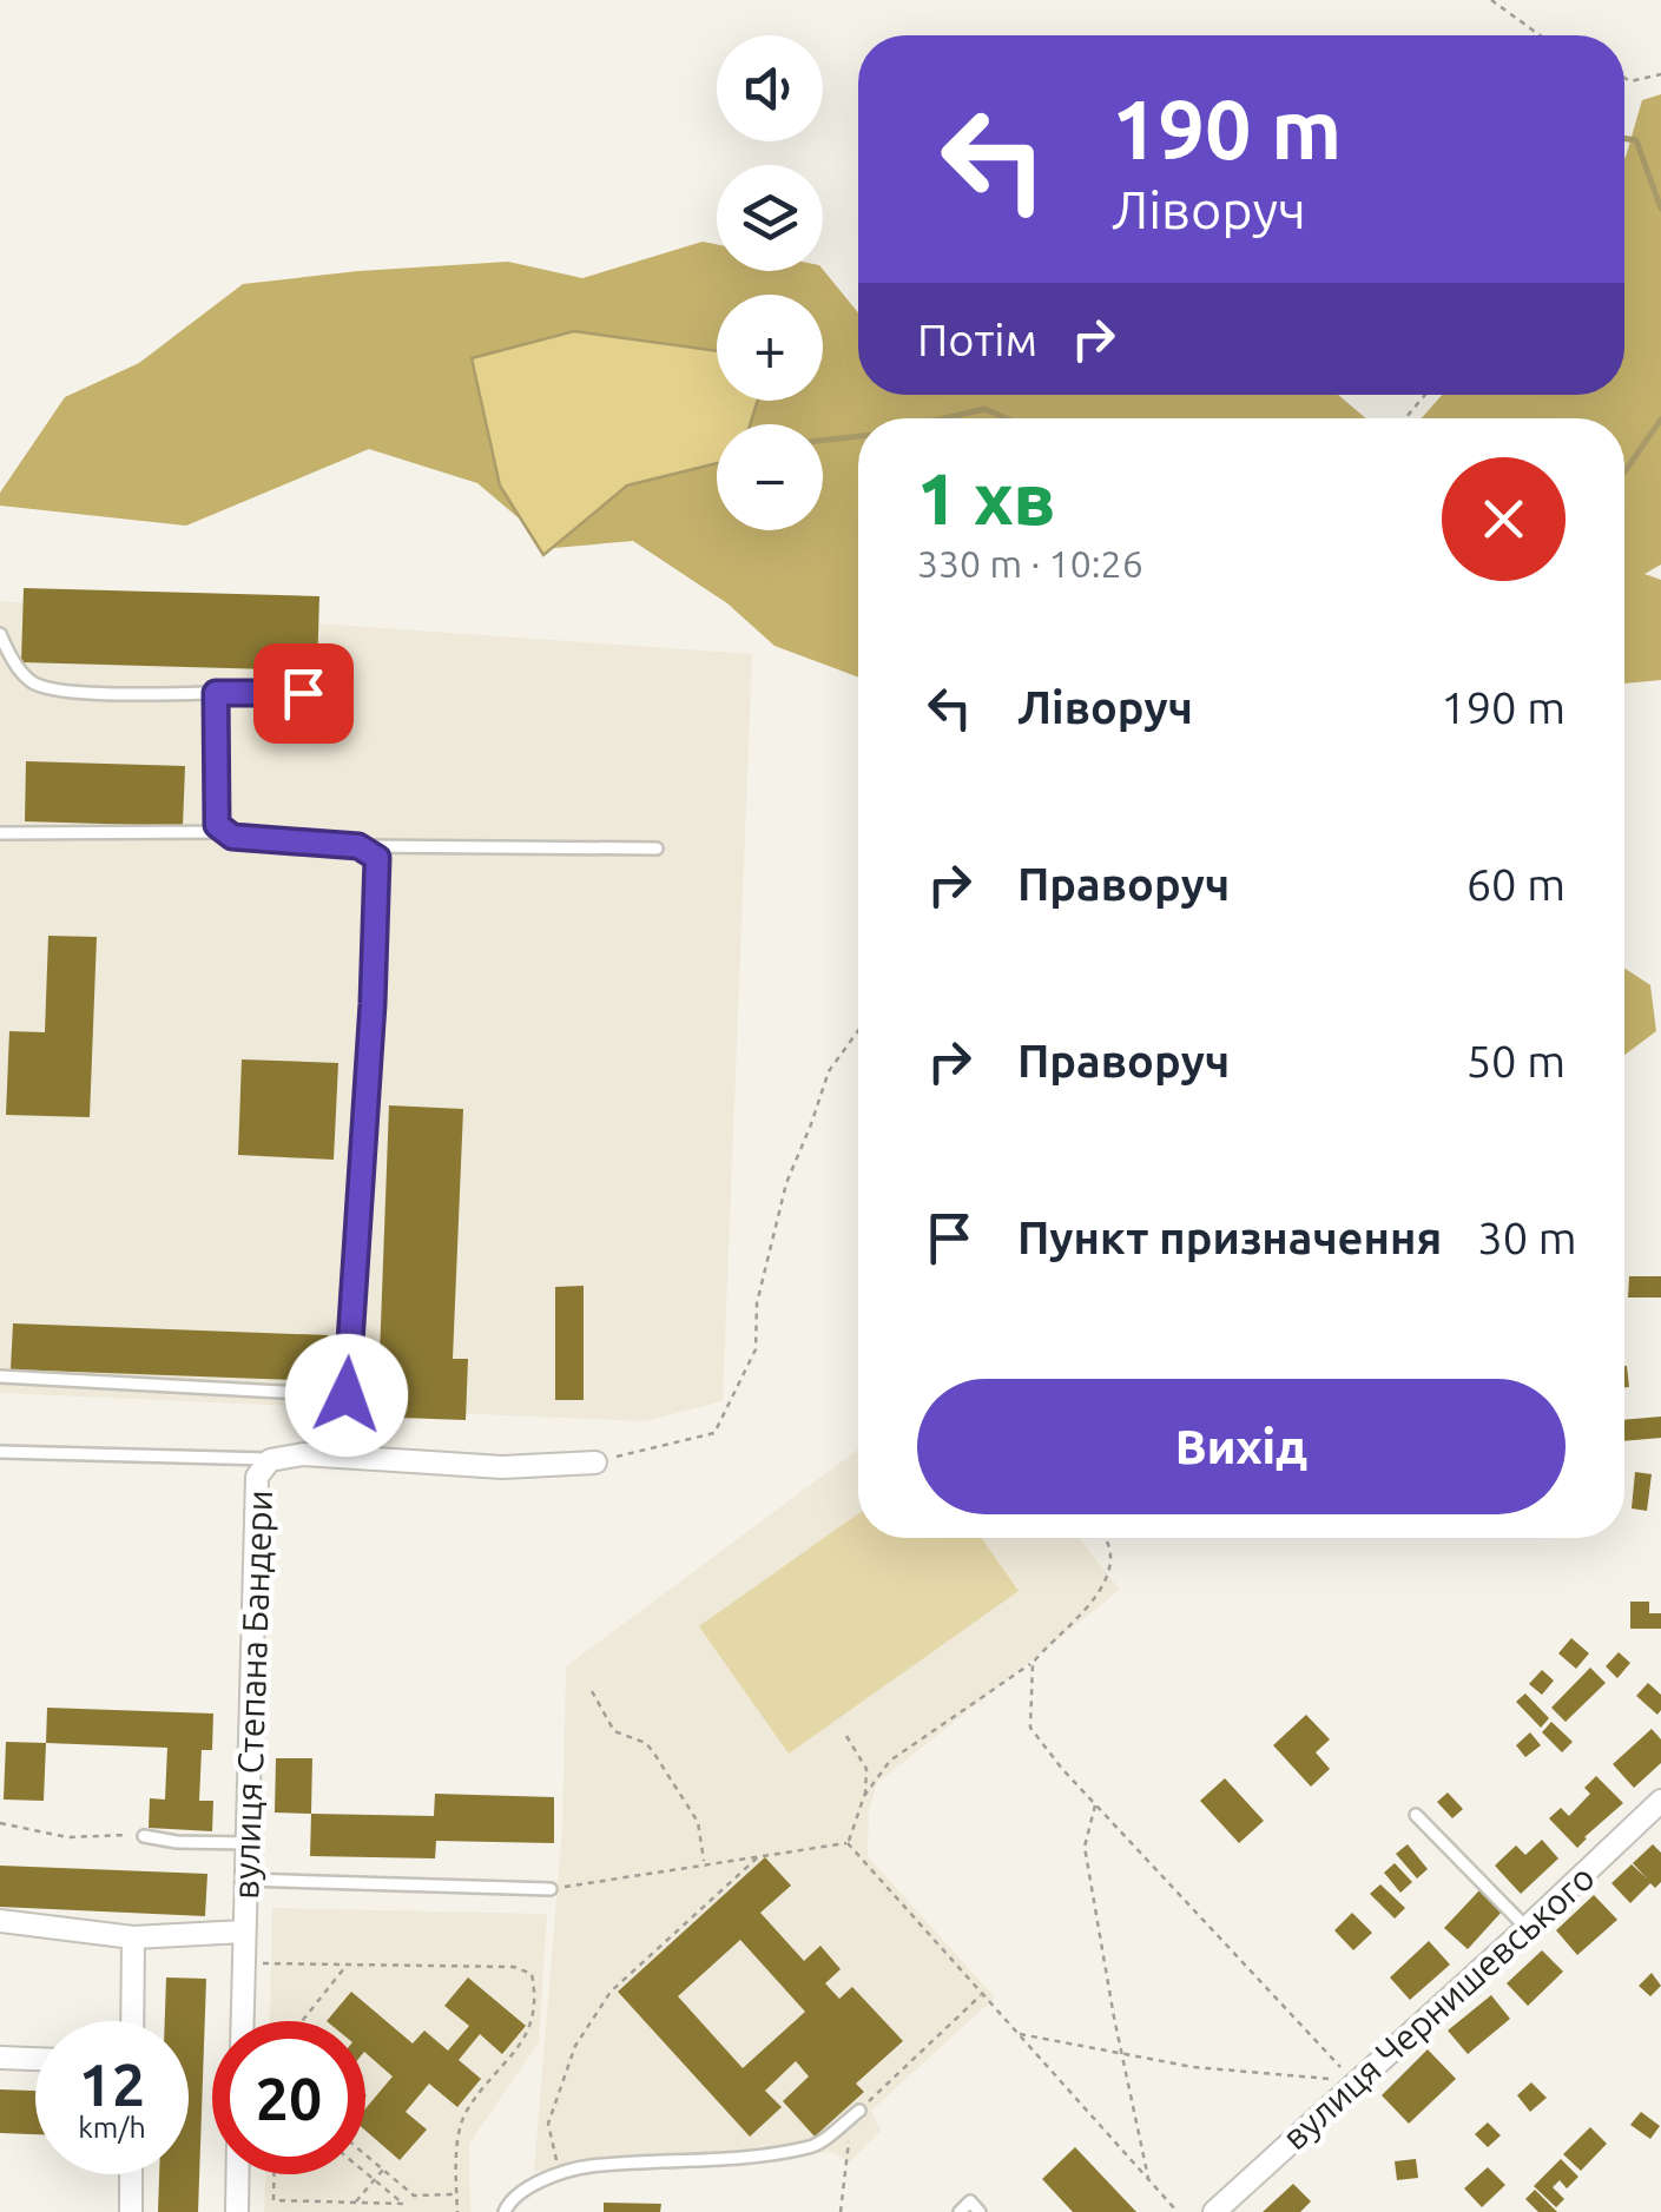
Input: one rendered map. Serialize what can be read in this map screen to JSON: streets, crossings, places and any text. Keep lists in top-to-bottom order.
{
  "streets": {
    "street": ["вулиця Степана Бандери", "вулиця Чернишевського"]
  },
  "page": {
    "map_buttons": ["+", "−"],
    "turn": ["190 m", "Ліворуч"],
    "then": "Потім",
    "heading": ["1 хв", "330 m · 10:26"],
    "list": [
      {
        "name": "Ліворуч",
        "value": "190 m"
      },
      {
        "name": "Праворуч",
        "value": "60 m"
      },
      {
        "name": "Праворуч",
        "value": "50 m"
      },
      {
        "name": "Пункт призначення",
        "value": "30 m"
      }
    ],
    "buttons": "Вихід",
    "speed": "12 km/h",
    "limit": "20"
  }
}
